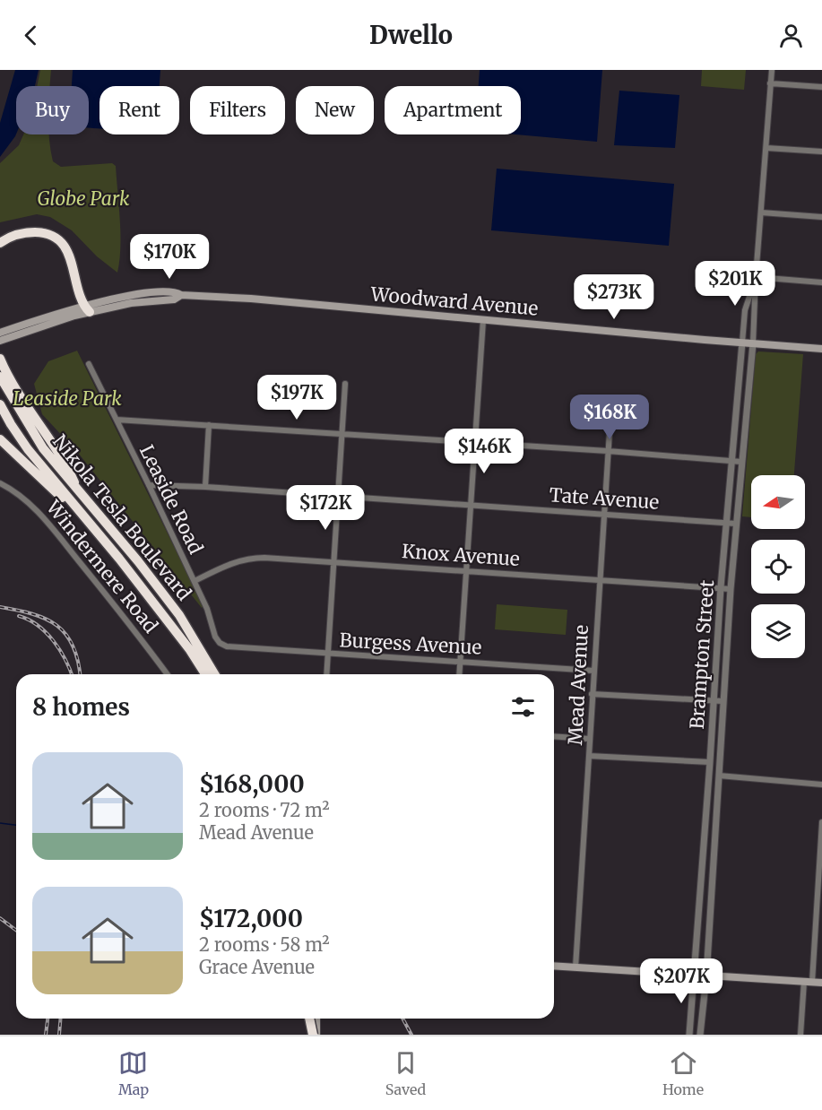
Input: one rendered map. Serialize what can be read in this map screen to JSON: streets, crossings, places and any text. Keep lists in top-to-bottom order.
{
  "streets": {
    "highway": ["Nikola Tesla Boulevard"],
    "main road": ["Woodward Avenue"],
    "street": [
      "Tate Avenue",
      "Leaside Road",
      "Knox Avenue",
      "Windermere Road",
      "Burgess Avenue",
      "Brampton Street",
      "Mead Avenue"
    ]
  },
  "crossings": [
    ["Woodward Avenue", "Brampton Street"],
    ["Tate Avenue", "Leaside Road"],
    ["Tate Avenue", "Brampton Street"],
    ["Tate Avenue", "Mead Avenue"],
    ["Leaside Road", "Knox Avenue"],
    ["Leaside Road", "Burgess Avenue"],
    ["Knox Avenue", "Brampton Street"],
    ["Knox Avenue", "Mead Avenue"],
    ["Burgess Avenue", "Mead Avenue"]
  ],
  "parks": ["Globe Park", "Leaside Park"],
  "north": "left",
  "page": {
    "header": "Dwello",
    "chip": [
      "Buy",
      "Rent",
      "Filters",
      "New",
      "Apartment"
    ],
    "price": [
      "$170K",
      "$201K",
      "$273K",
      "$197K",
      "$168K",
      "$146K",
      "$172K",
      "$207K"
    ],
    "heading": "8 homes",
    "list": [
      {
        "name": "$168,000",
        "note": "2 rooms · 72 m² · Mead Avenue"
      },
      {
        "name": "$172,000",
        "note": "2 rooms · 58 m² · Grace Avenue"
      }
    ],
    "tabs": ["Map", "Saved", "Home"]
  }
}
